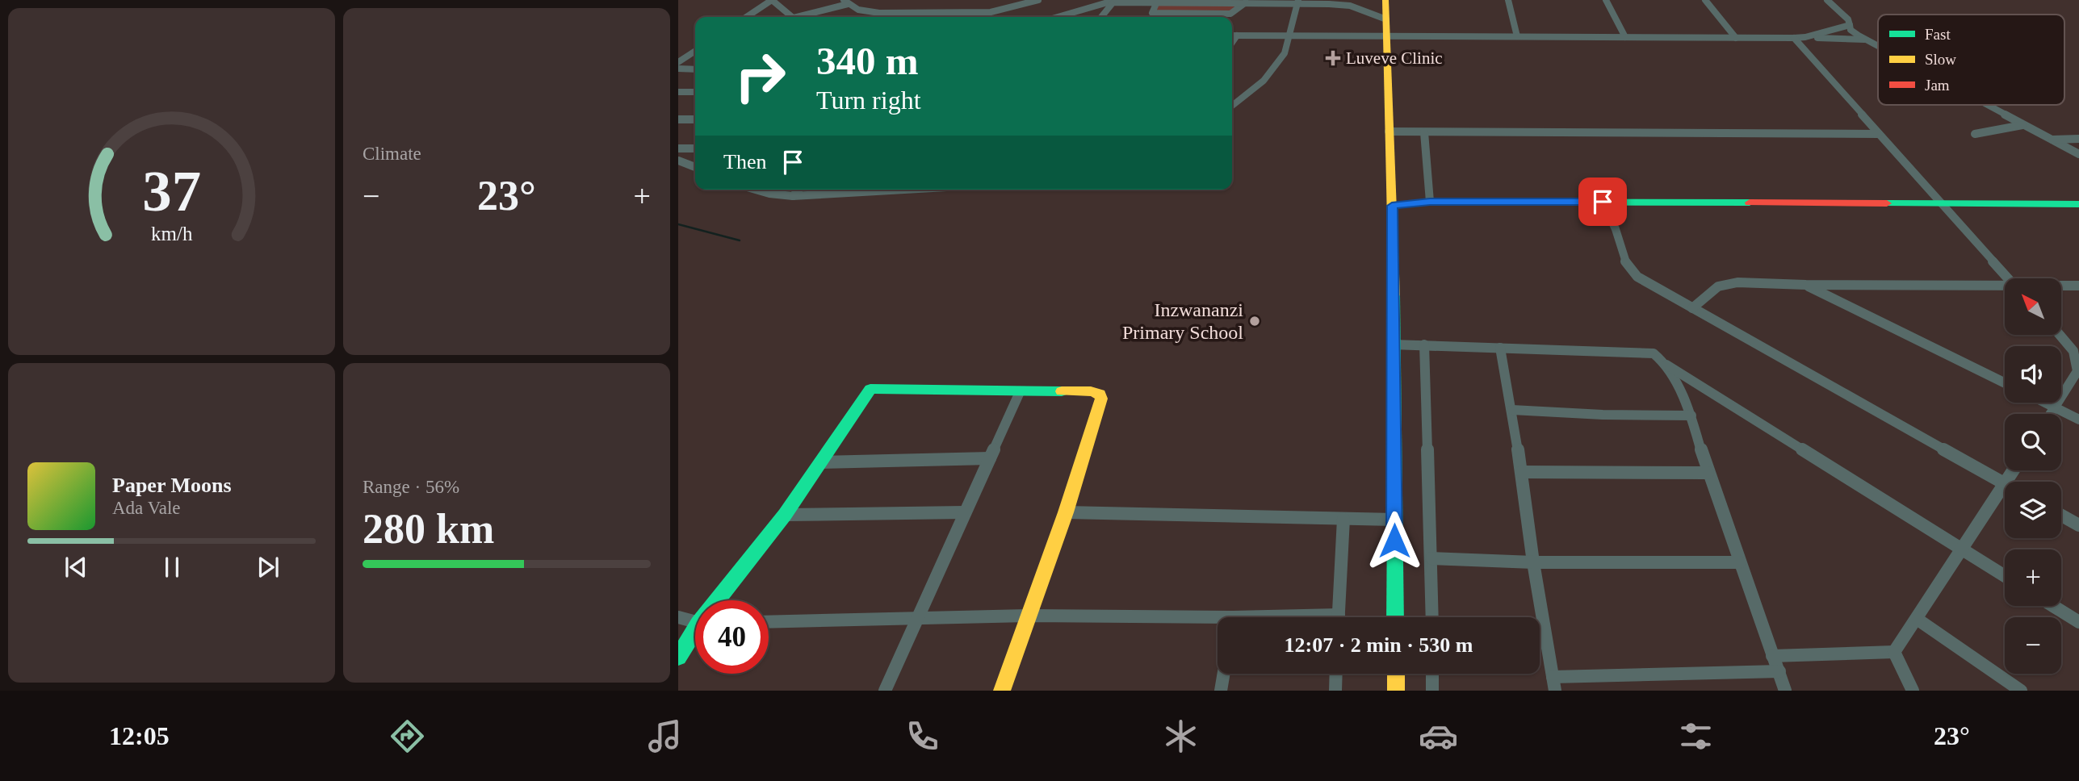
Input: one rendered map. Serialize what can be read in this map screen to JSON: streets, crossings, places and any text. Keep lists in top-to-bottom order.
{
  "places": {
    "health": ["Luveve Clinic"],
    "other": ["Inzwananzi Primary School"]
  },
  "legend": ["Fast", "Slow", "Jam"],
  "north": "top left",
  "page": {
    "tile": [
      "Climate",
      ["Range · 56%", "280 km"]
    ],
    "turn": ["340 m", "Turn right"],
    "then": "Then",
    "heat": ["−", "23°", "+"],
    "map_buttons": ["+", "−"],
    "song": ["Paper Moons", "Ada Vale"],
    "limit": "40",
    "trip": "12:07 · 2 min · 530 m",
    "tabs": ["12:05", "23°"],
    "gauge": ["37", "km/h"]
  }
}
